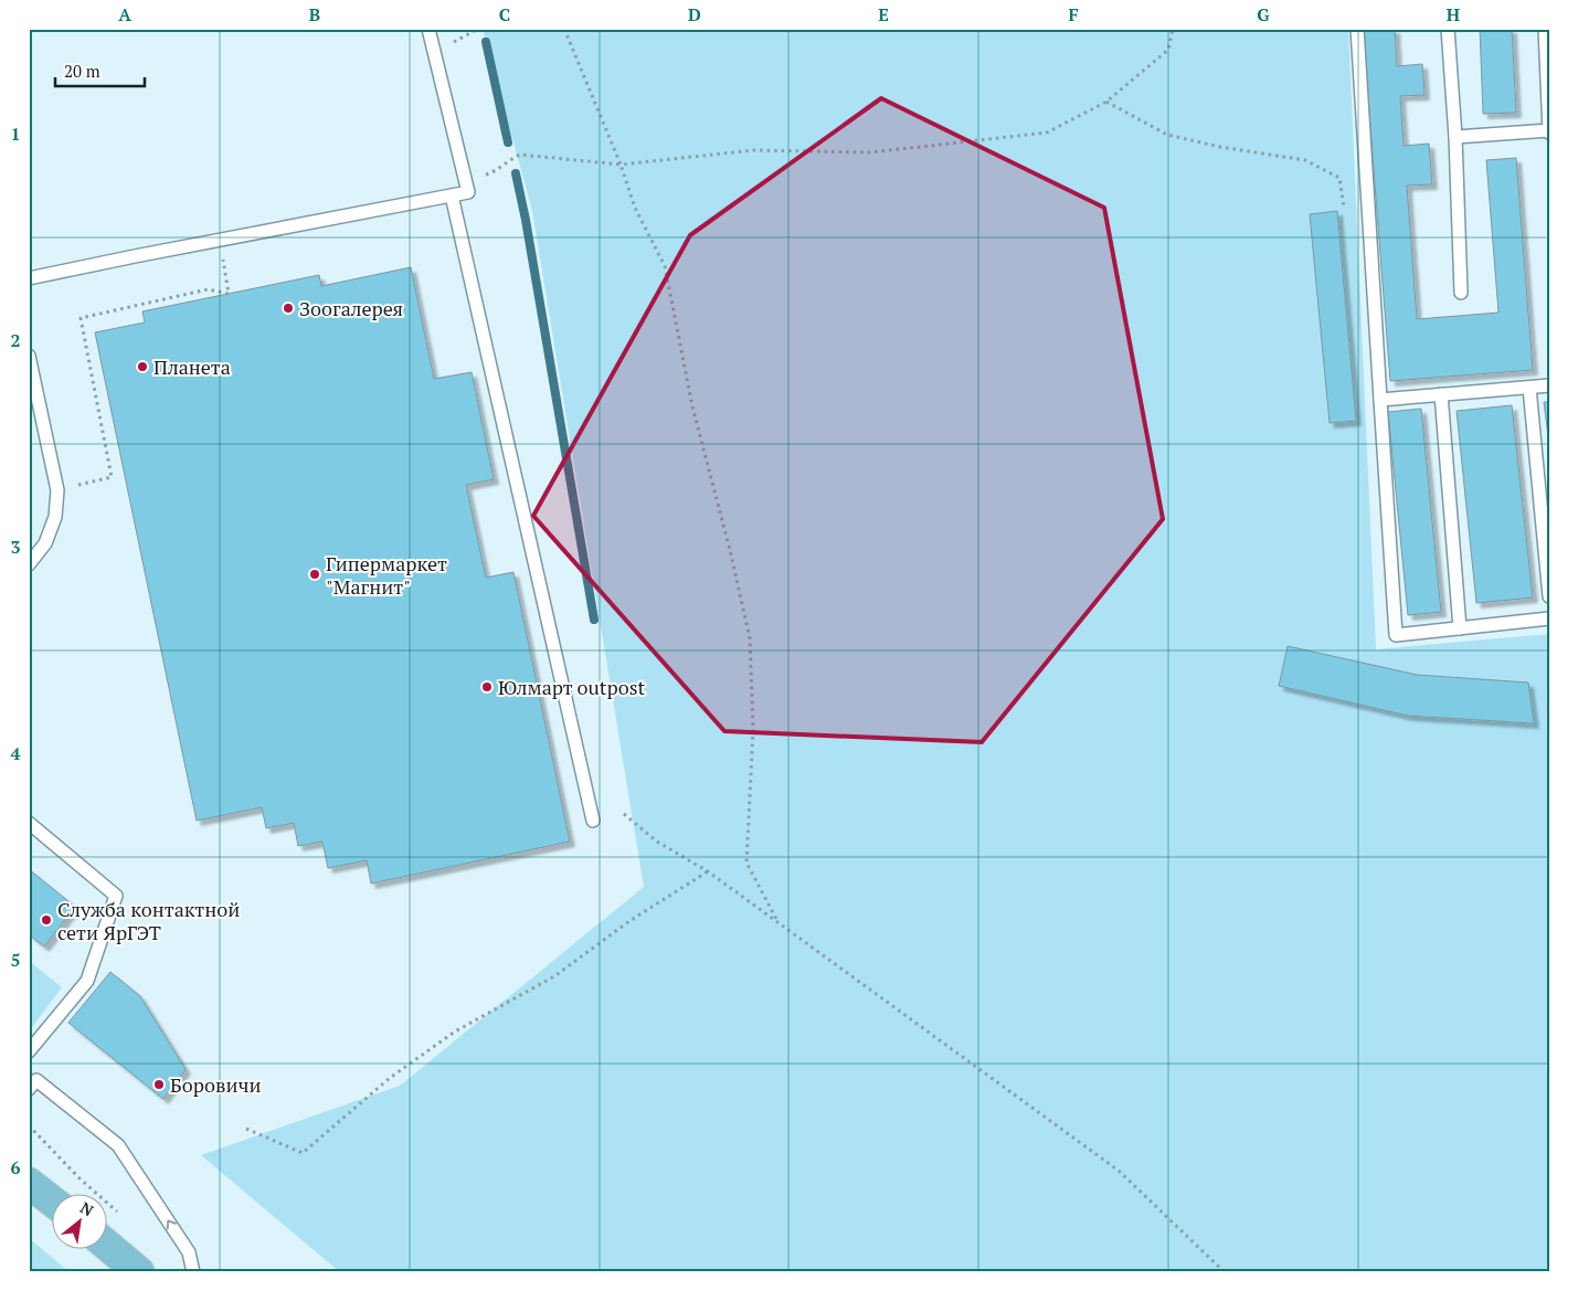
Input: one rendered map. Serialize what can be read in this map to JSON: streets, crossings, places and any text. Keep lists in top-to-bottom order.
{
  "places": [
    "Зоогалерея",
    "Планета",
    "Гипермаркет \"Магнит\"",
    "Юлмарт outpost",
    "Служба контактной сети ЯрГЭТ",
    "Боровичи"
  ],
  "scale_bar": "20 m",
  "north": "top right",
  "grid": {
    "columns": [
      "A",
      "B",
      "C",
      "D",
      "E",
      "F",
      "G",
      "H"
    ],
    "rows": [
      "1",
      "2",
      "3",
      "4",
      "5",
      "6"
    ]
  }
}
